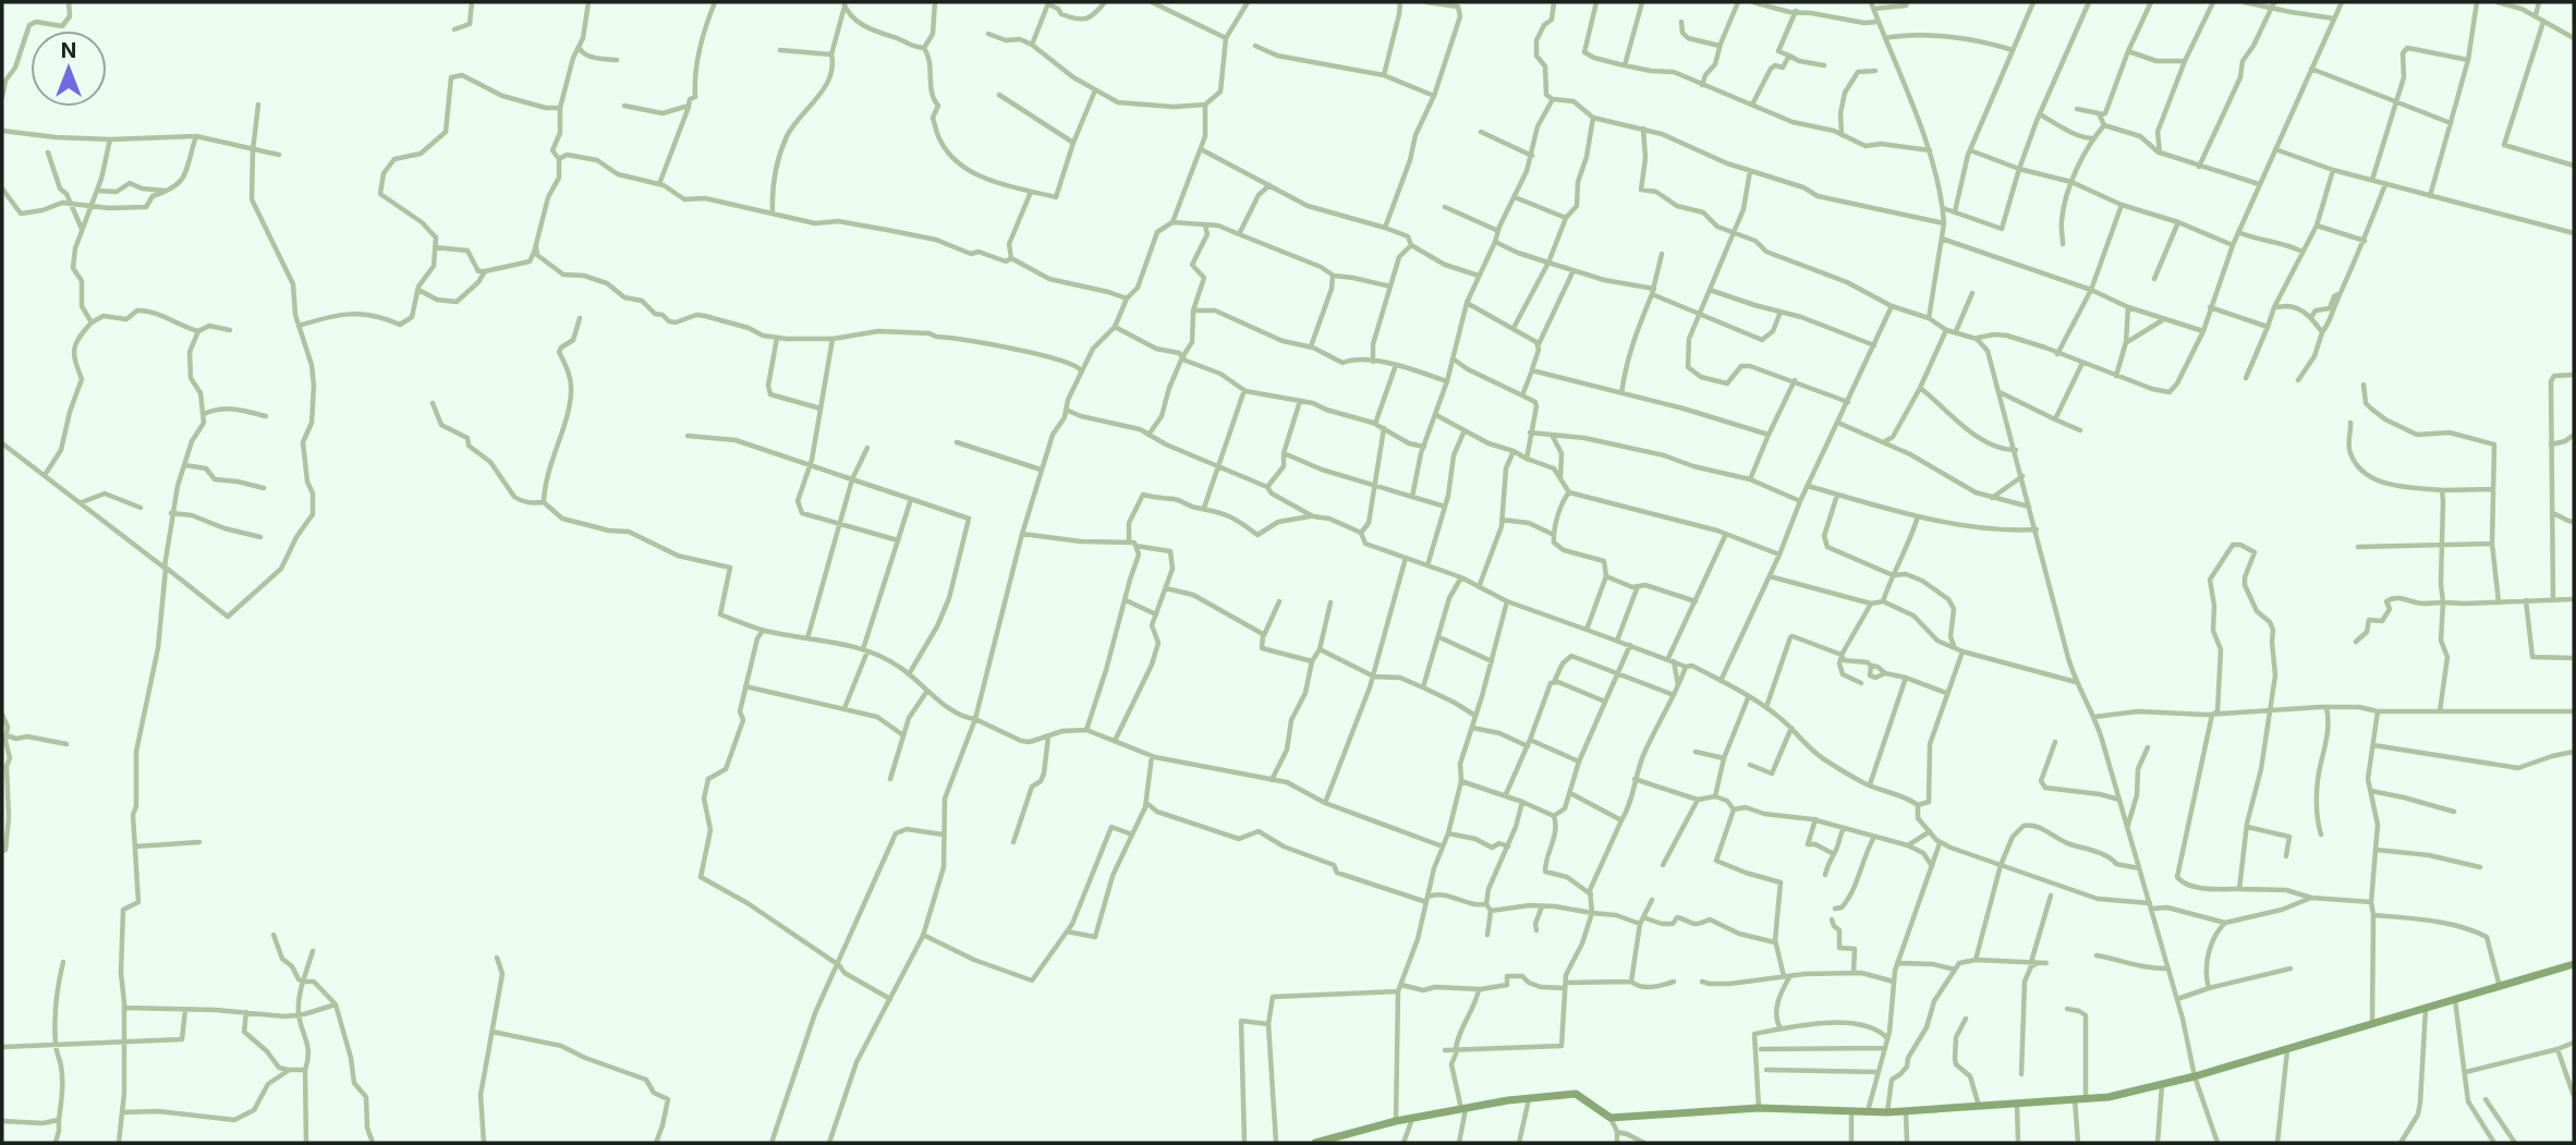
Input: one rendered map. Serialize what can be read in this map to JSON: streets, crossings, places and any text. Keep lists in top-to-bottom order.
{
  "north": "top"
}
